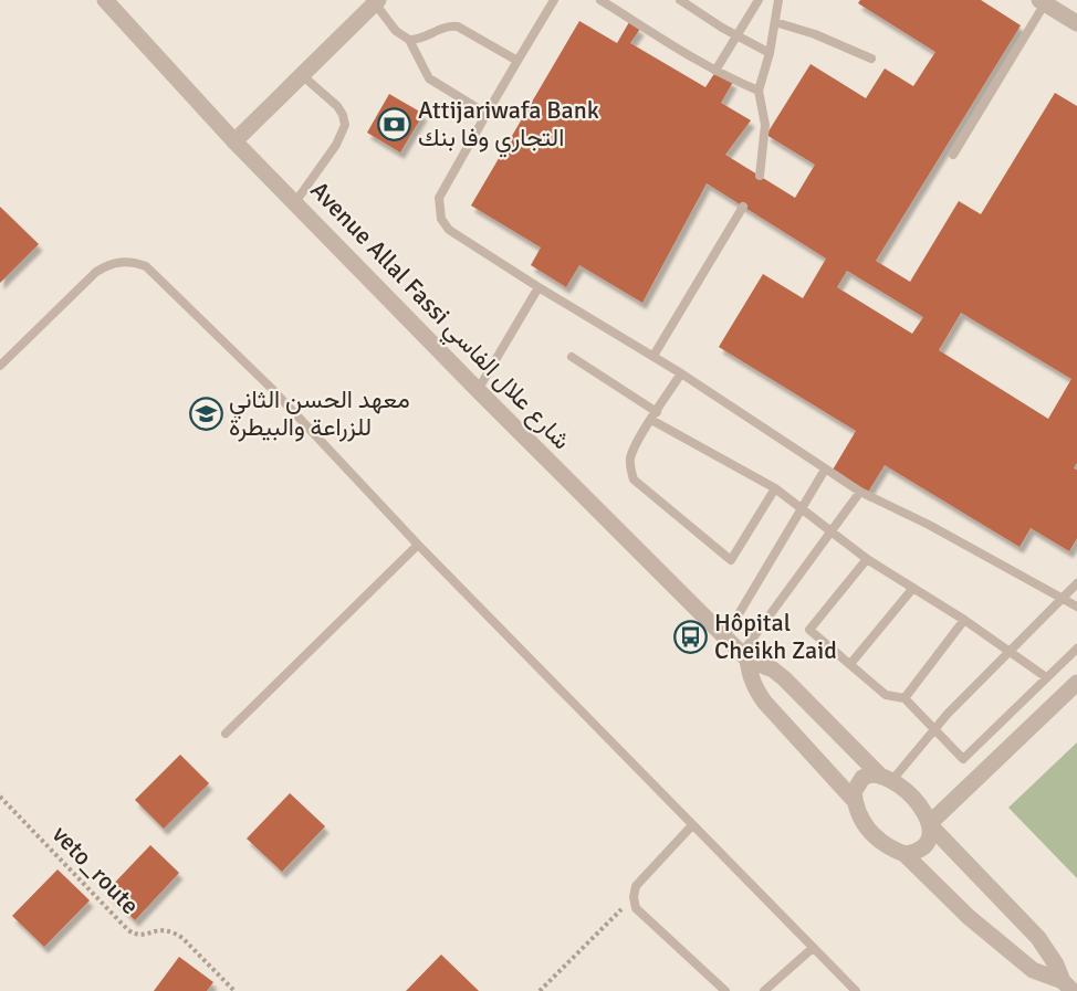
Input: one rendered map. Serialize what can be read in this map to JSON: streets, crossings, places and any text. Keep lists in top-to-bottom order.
{
  "streets": {
    "street": ["Avenue Allal Fassi شارع علال الفاسي"],
    "path": ["veto_route"]
  },
  "places": {
    "bank": ["Attijariwafa Bank التجاري وفا بنك"],
    "school or university": ["معهد الحسن الثاني للزراعة والبيطرة"],
    "bus stop": ["Hôpital Cheikh Zaid"]
  }
}
